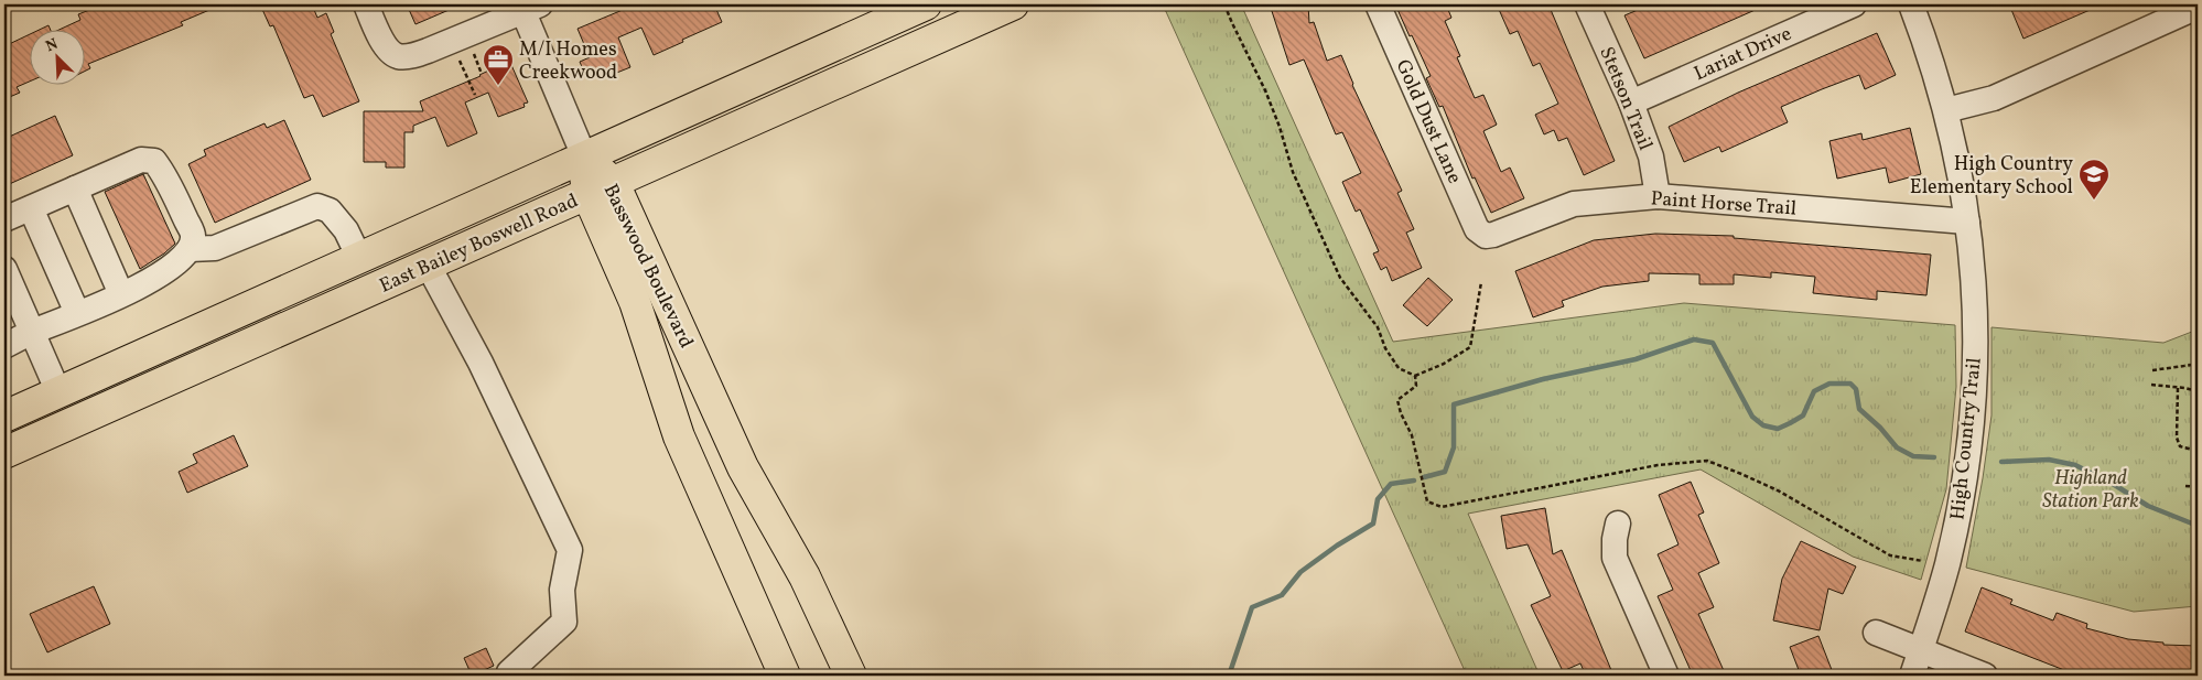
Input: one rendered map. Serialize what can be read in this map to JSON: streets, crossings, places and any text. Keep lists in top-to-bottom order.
{
  "streets": {
    "main road": ["East Bailey Boswell Road", "Basswood Boulevard"],
    "street": [
      "Lariat Drive",
      "Stetson Trail",
      "Gold Dust Lane",
      "Paint Horse Trail",
      "High Country Trail"
    ]
  },
  "crossings": [
    ["Lariat Drive", "Stetson Trail"],
    ["Stetson Trail", "Paint Horse Trail"],
    ["Gold Dust Lane", "Paint Horse Trail"],
    ["Paint Horse Trail", "High Country Trail"],
    ["East Bailey Boswell Road", "Basswood Boulevard"]
  ],
  "parks": ["Highland Station Park"],
  "places": {
    "office": ["M/I Homes Creekwood"],
    "school or university": ["High Country Elementary School"]
  },
  "north": "top left"
}
